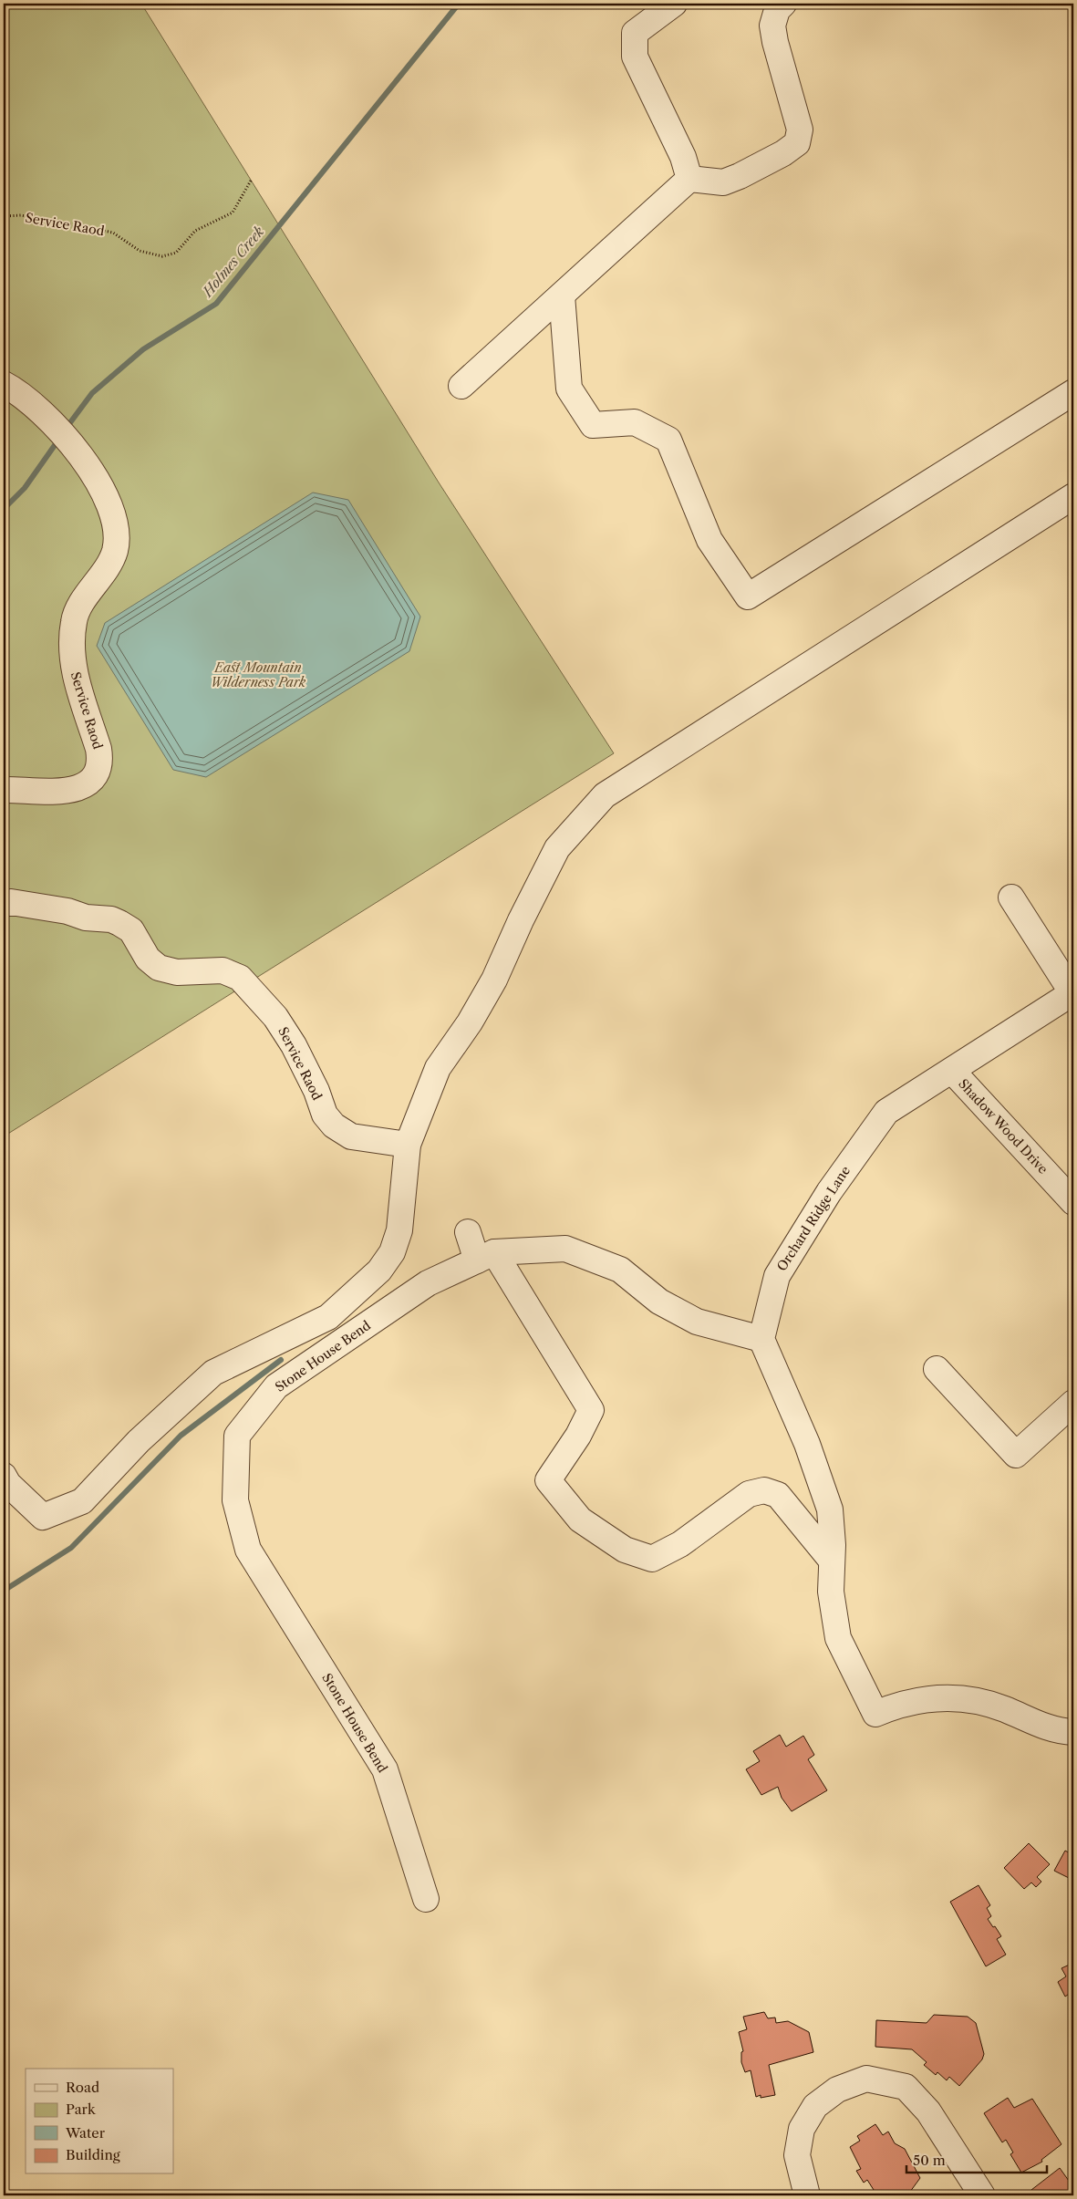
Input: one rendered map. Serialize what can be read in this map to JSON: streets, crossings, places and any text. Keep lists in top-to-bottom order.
{
  "streets": {
    "street": [
      "Service Raod",
      "Shadow Wood Drive",
      "Orchard Ridge Lane",
      "Stone House Bend"
    ]
  },
  "crossings": [
    ["Shadow Wood Drive", "Orchard Ridge Lane"],
    ["Orchard Ridge Lane", "Stone House Bend"]
  ],
  "water": ["Holmes Creek"],
  "parks": ["East Mountain Wilderness Park"],
  "legend": [
    "Road",
    "Park",
    "Water",
    "Building"
  ],
  "scale_bar": "50 m"
}
